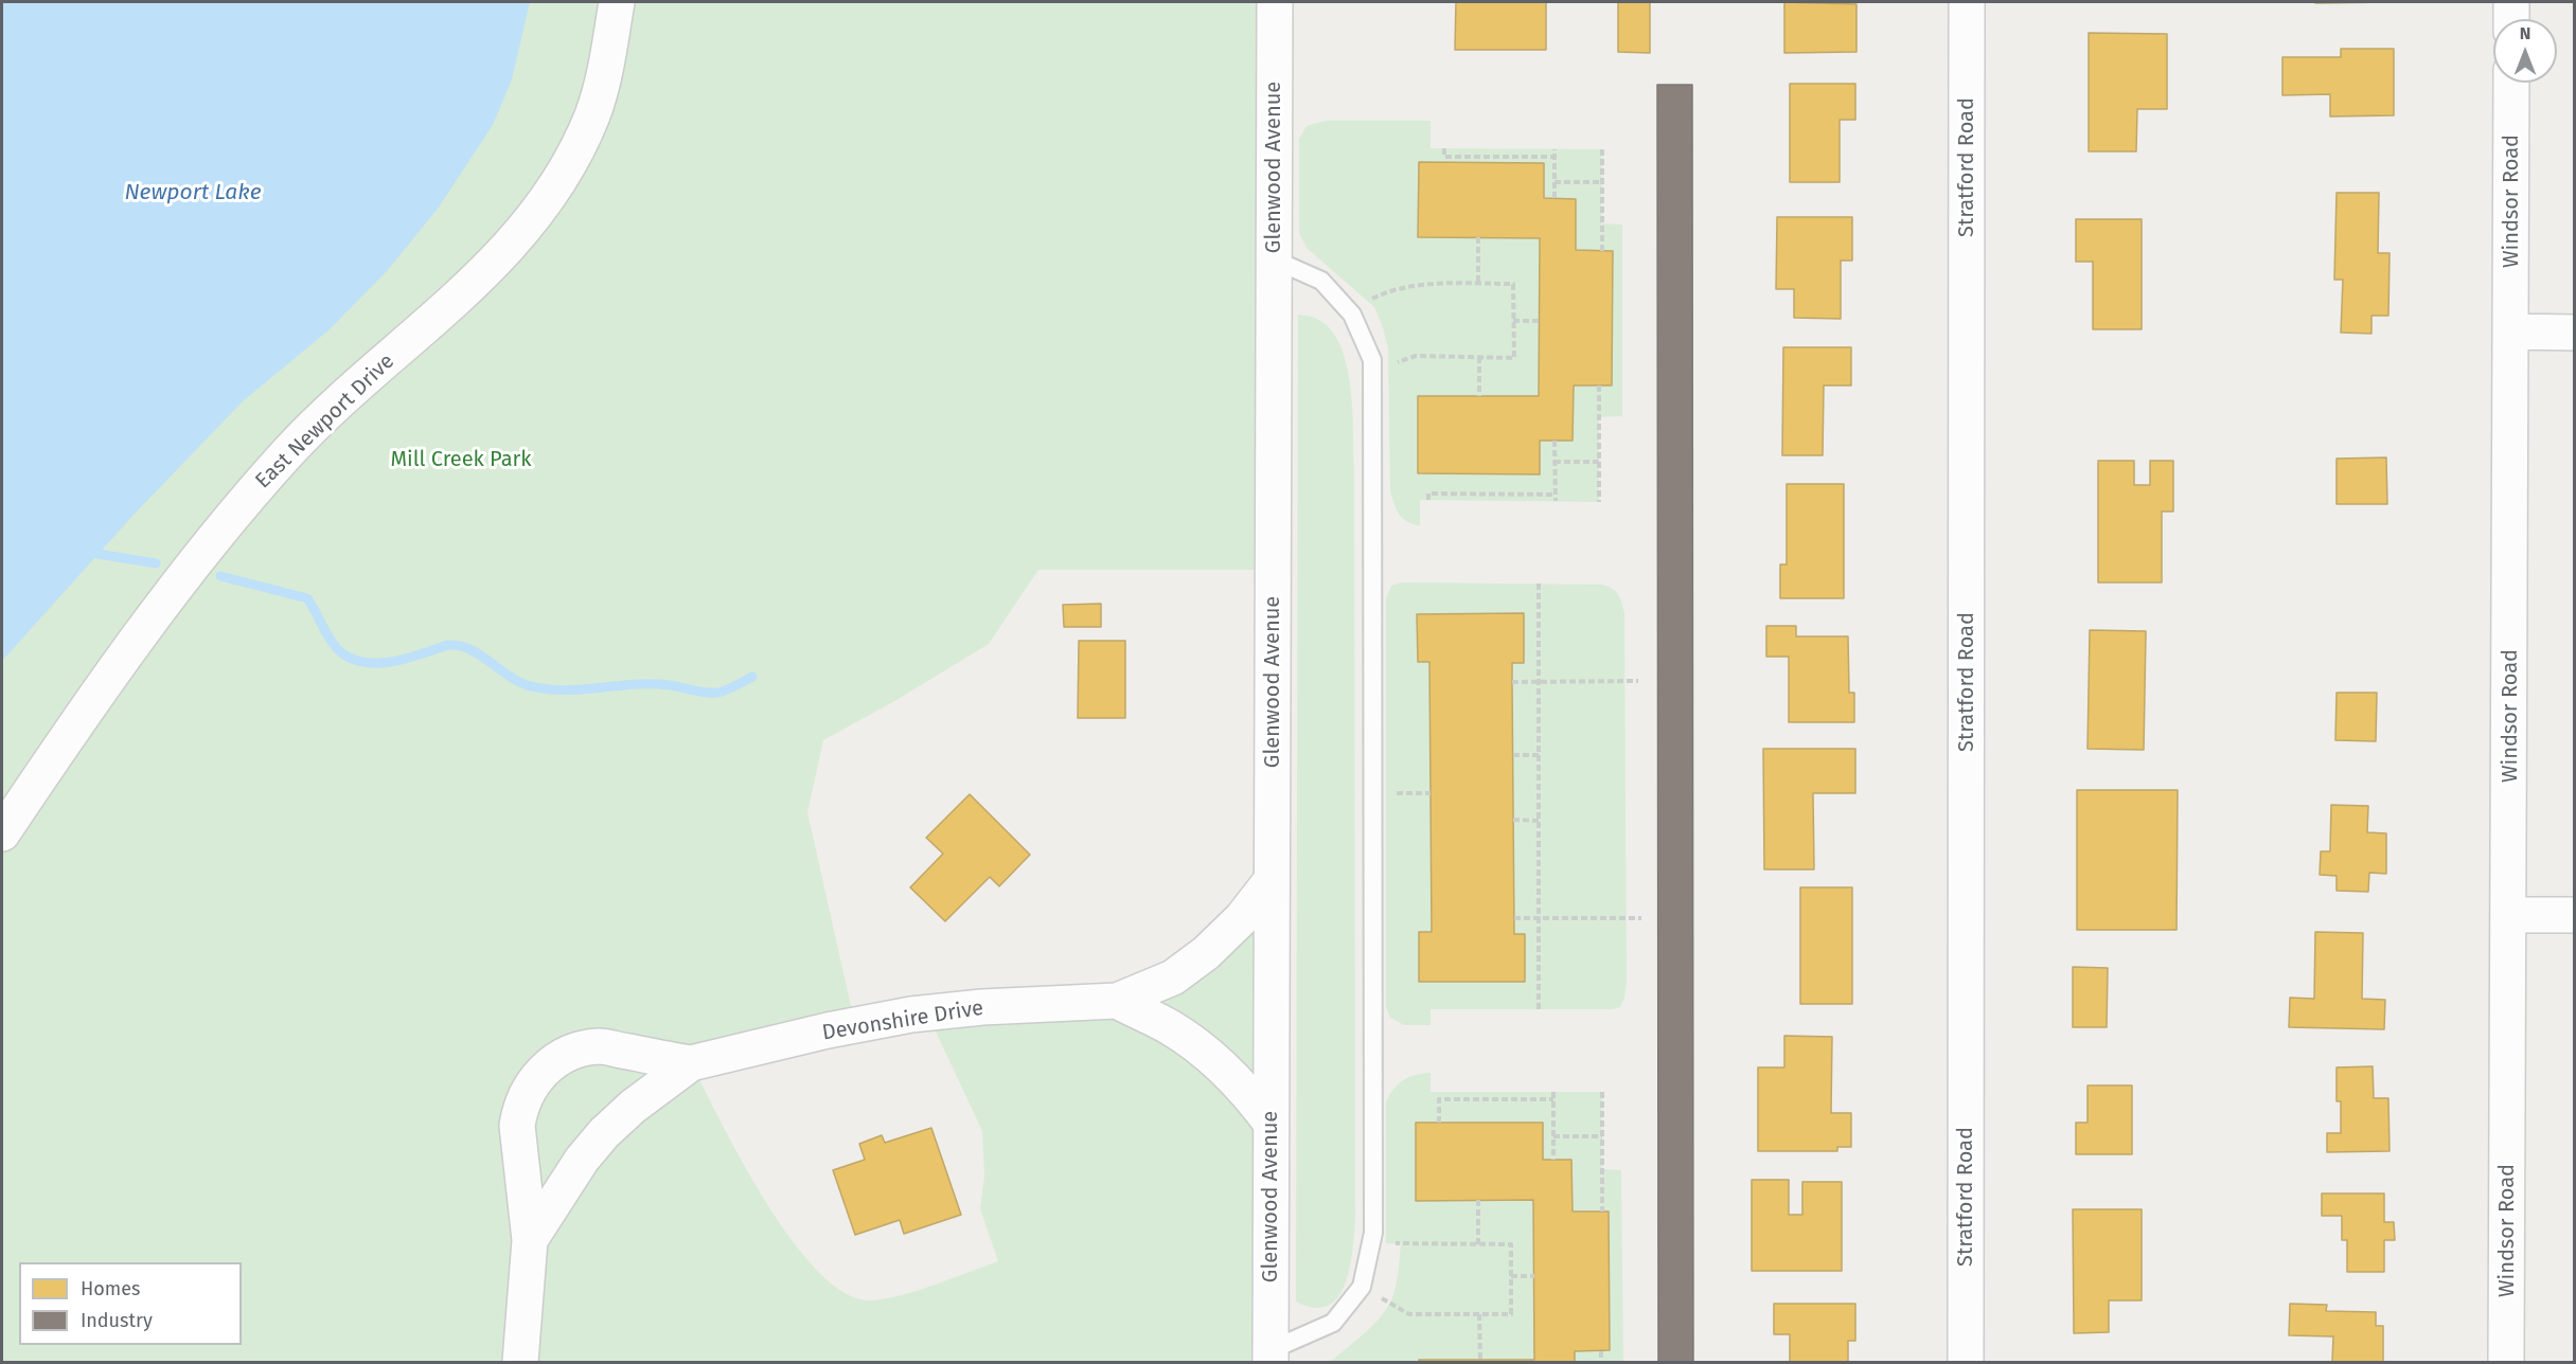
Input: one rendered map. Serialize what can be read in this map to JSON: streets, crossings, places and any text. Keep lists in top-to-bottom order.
{
  "streets": {
    "street": [
      "Glenwood Avenue",
      "Stratford Road",
      "Windsor Road",
      "East Newport Drive",
      "Devonshire Drive"
    ]
  },
  "crossings": [
    ["Glenwood Avenue", "Devonshire Drive"]
  ],
  "water": ["Newport Lake"],
  "parks": ["Mill Creek Park"],
  "legend": ["Homes", "Industry"],
  "north": "top"
}
